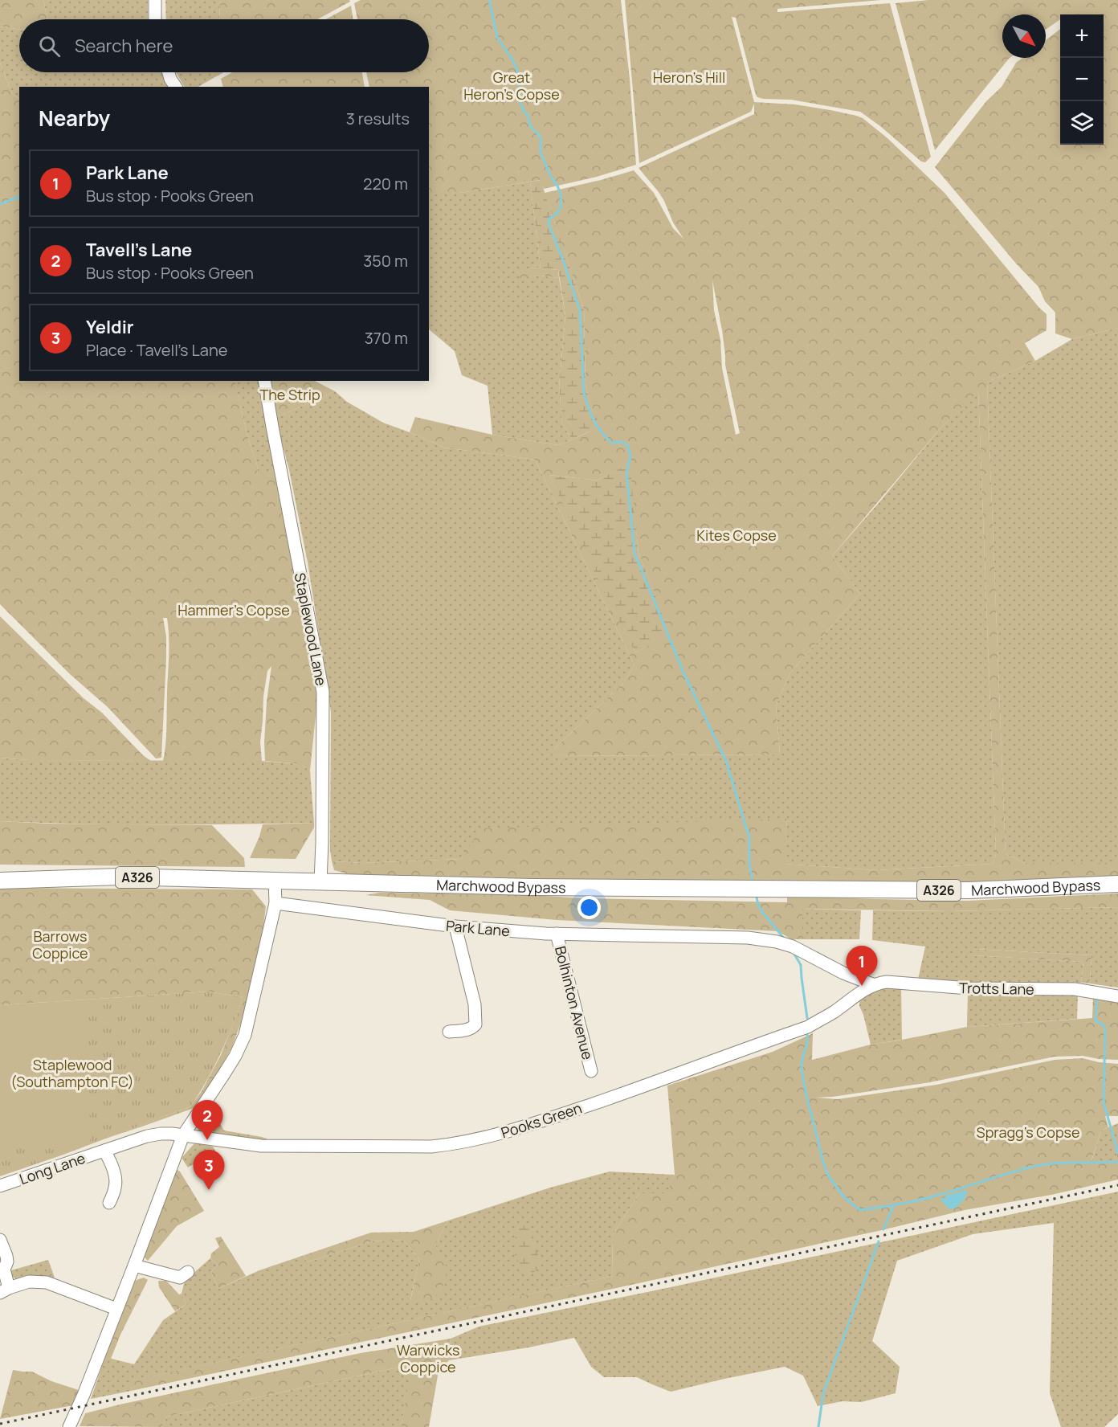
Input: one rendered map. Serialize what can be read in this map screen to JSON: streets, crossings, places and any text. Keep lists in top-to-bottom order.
{
  "streets": {
    "main road": ["A326", "Marchwood Bypass"],
    "street": [
      "Staplewood Lane",
      "Park Lane",
      "Trotts Lane",
      "Bolhinton Avenue",
      "Pooks Green",
      "Long Lane"
    ]
  },
  "crossings": [
    ["Staplewood Lane", "Marchwood Bypass"],
    ["Park Lane", "Trotts Lane"],
    ["Park Lane", "Bolhinton Avenue"],
    ["Park Lane", "Pooks Green"],
    ["Trotts Lane", "Pooks Green"],
    ["Pooks Green", "Long Lane"]
  ],
  "parks": [
    "Great Heron's Copse",
    "Heron's Hill",
    "The Strip",
    "Kites Copse",
    "Hammer's Copse",
    "Barrows Coppice",
    "Staplewood (Southampton FC)",
    "Spragg's Copse",
    "Warwicks Coppice"
  ],
  "north": "bottom right",
  "page": {
    "map_buttons": ["+", "−"],
    "search": "Search here",
    "heading": ["Nearby", "3 results"],
    "list": [
      {
        "mark": "1",
        "name": "Park Lane",
        "note": "Bus stop · Pooks Green",
        "value": "220 m"
      },
      {
        "mark": "2",
        "name": "Tavell's Lane",
        "note": "Bus stop · Pooks Green",
        "value": "350 m"
      },
      {
        "mark": "3",
        "name": "Yeldir",
        "note": "Place · Tavell's Lane",
        "value": "370 m"
      }
    ],
    "pins": ["1", "2", "3"]
  }
}
